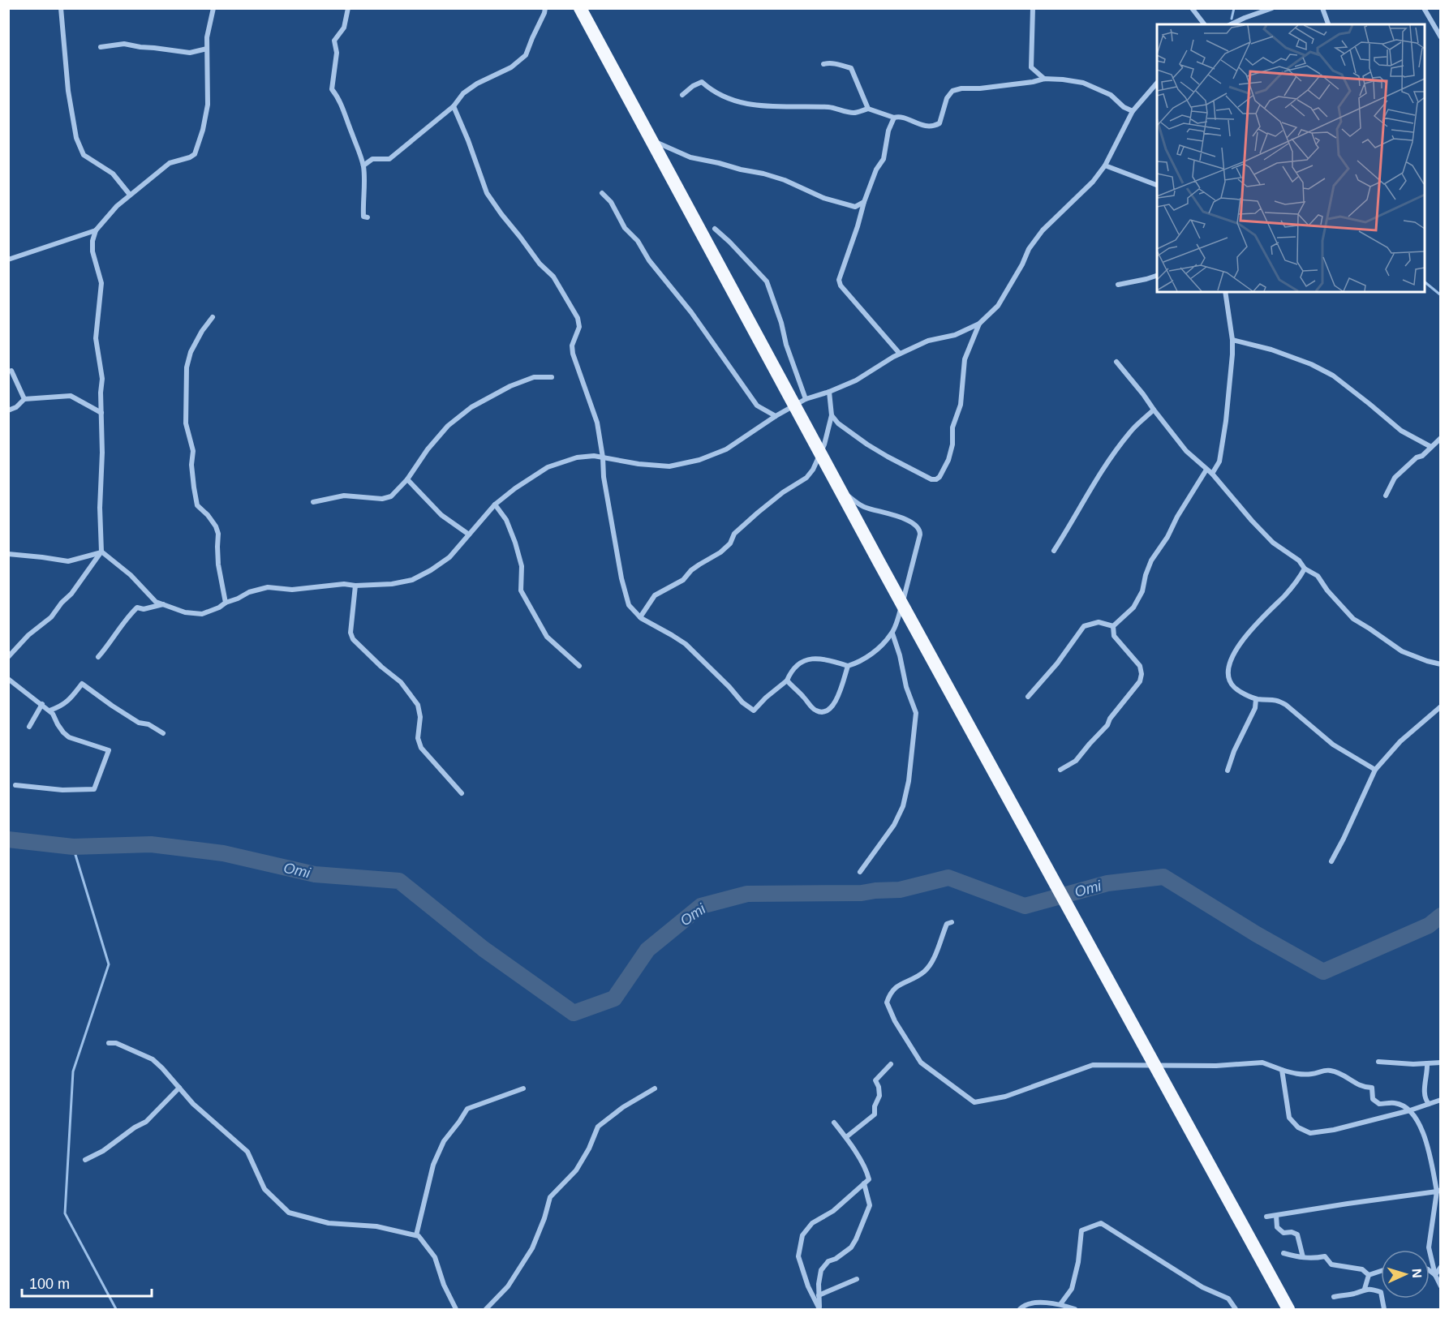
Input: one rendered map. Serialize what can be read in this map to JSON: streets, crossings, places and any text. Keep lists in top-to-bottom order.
{
  "water": ["Omi"],
  "scale_bar": "100 m",
  "north": "right"
}
